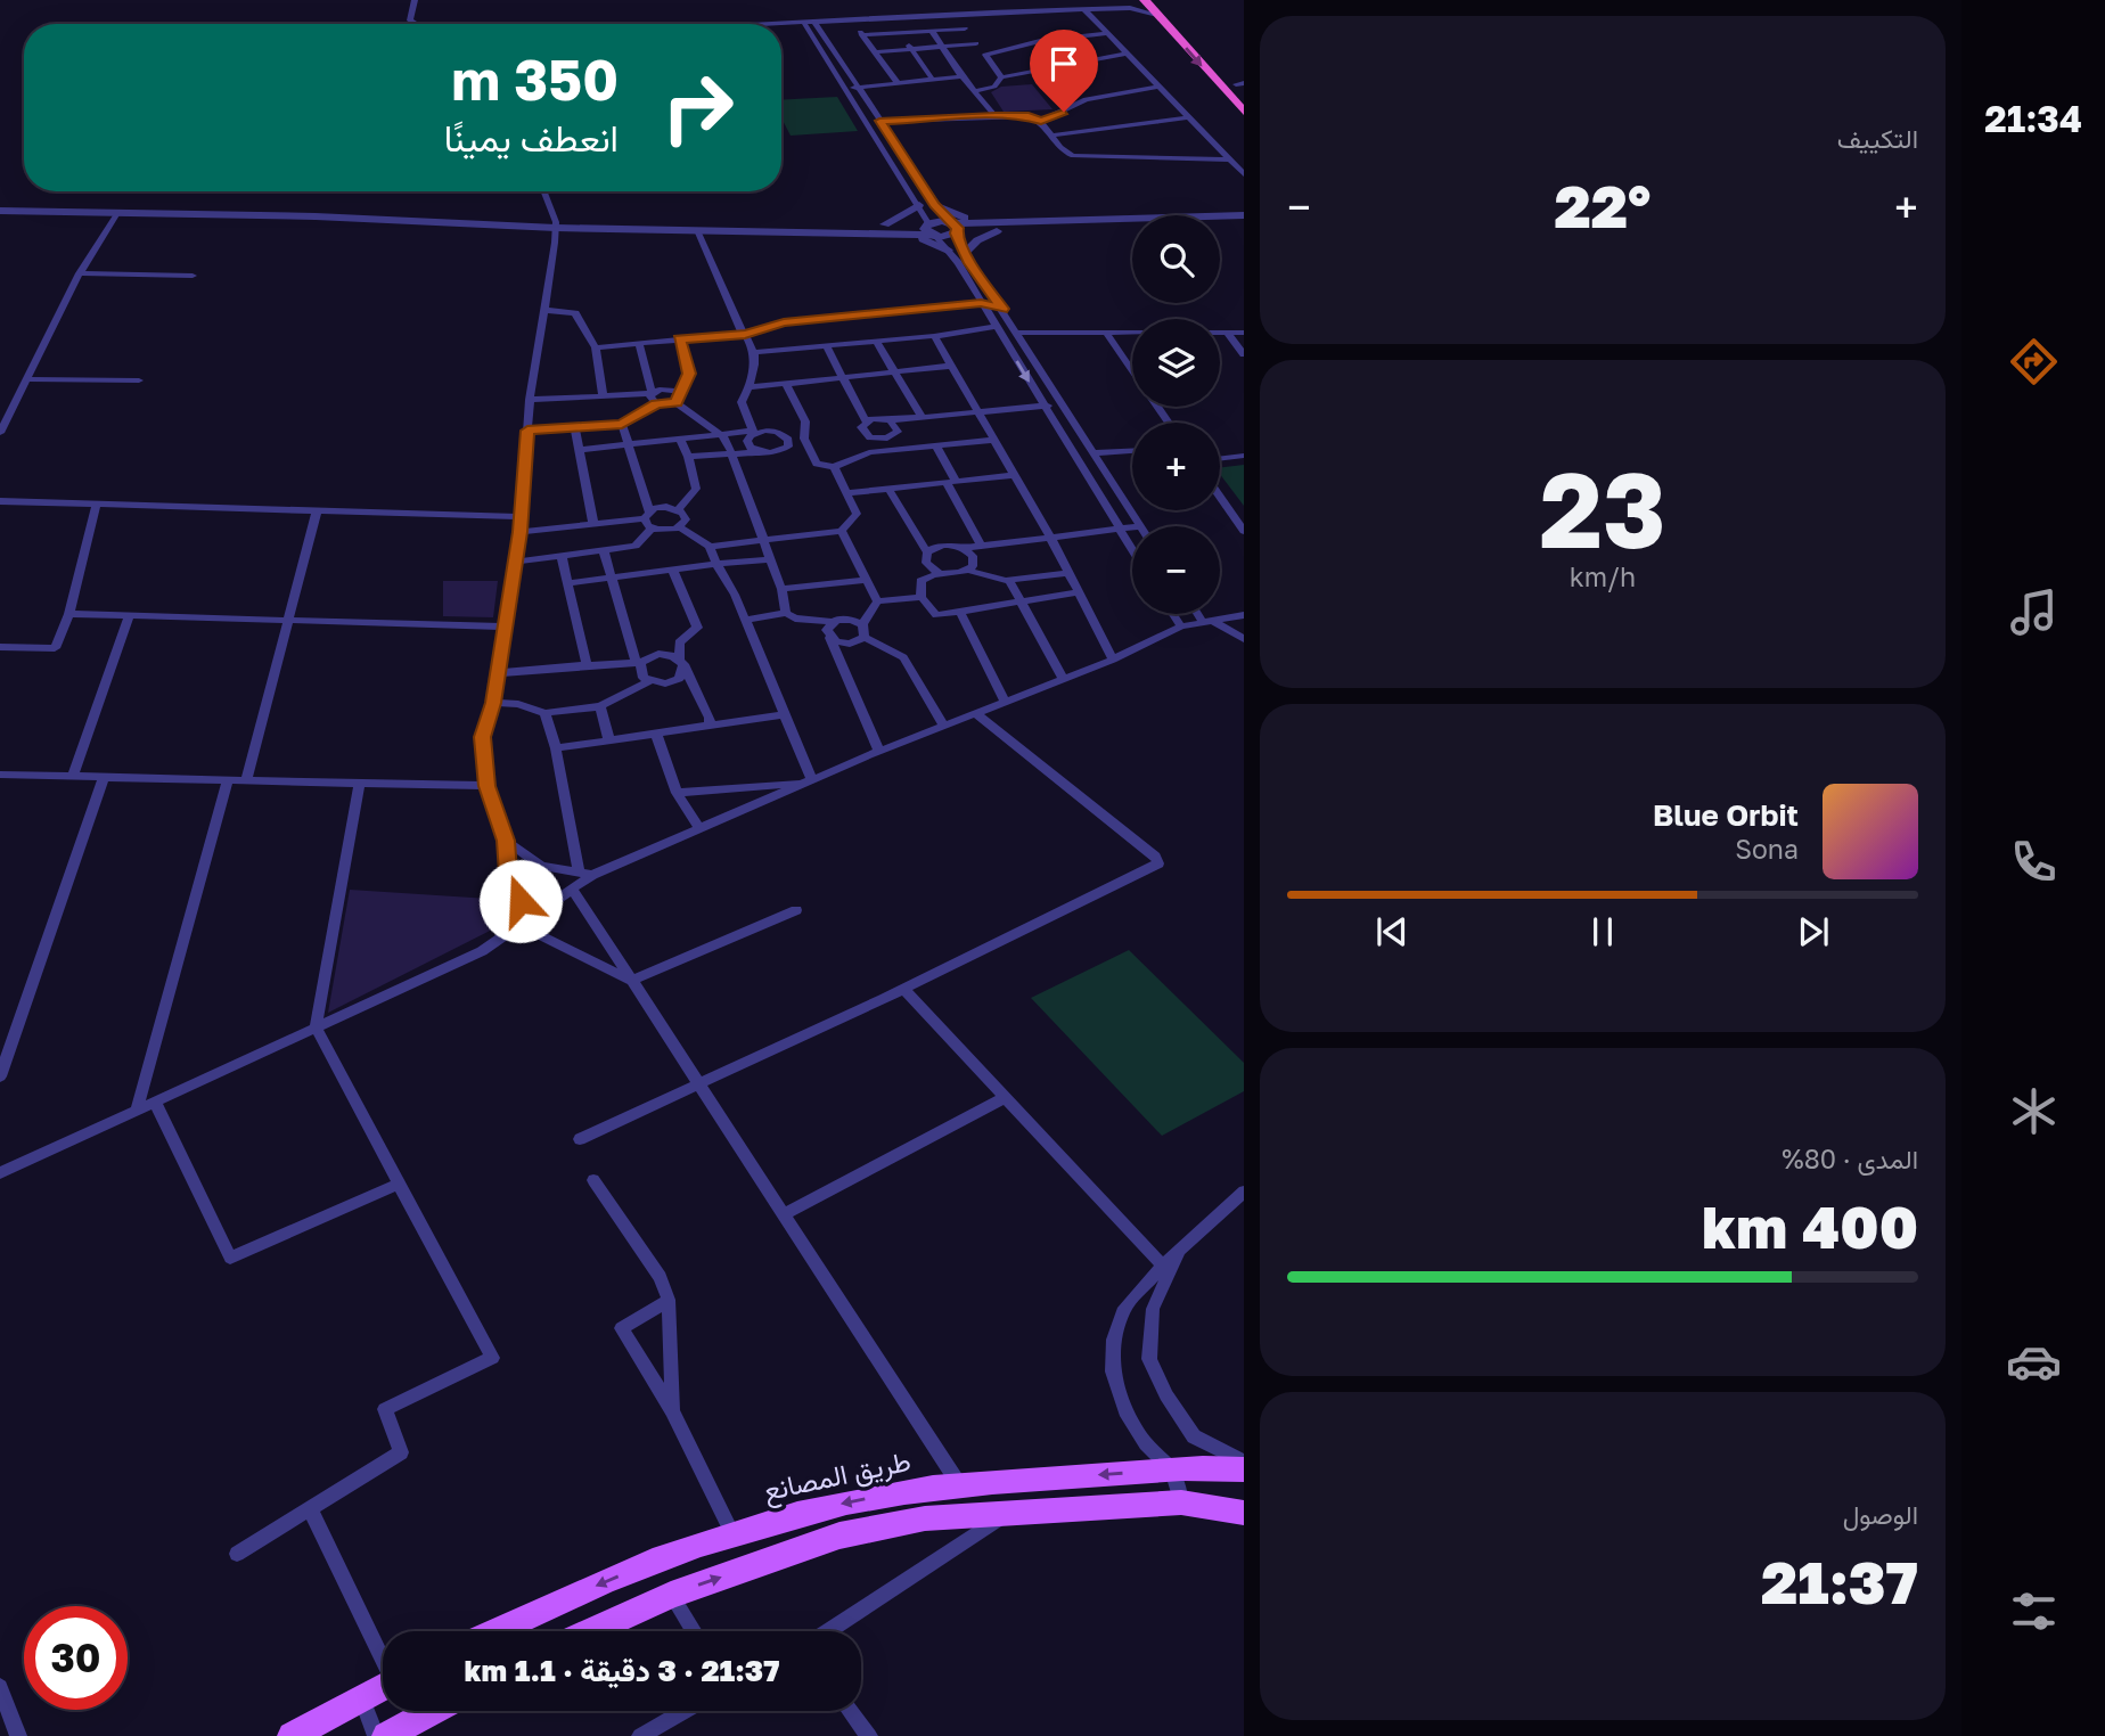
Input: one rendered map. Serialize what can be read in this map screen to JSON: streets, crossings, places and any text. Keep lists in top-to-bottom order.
{
  "streets": {
    "main road": ["طريق المصانع"]
  },
  "page": {
    "tabs": "21:34",
    "tile": [
      "التكييف",
      ["23", "km/h"],
      ["المدى · 80%", "400 km"],
      ["الوصول", "21:37"]
    ],
    "turn": ["350 m", "انعطف يمينًا"],
    "heat": ["−", "22°", "+"],
    "map_buttons": ["+", "−"],
    "song": ["Blue Orbit", "Sona"],
    "limit": "30",
    "trip": "21:37 · 3 دقيقة · 1.1 km"
  }
}
